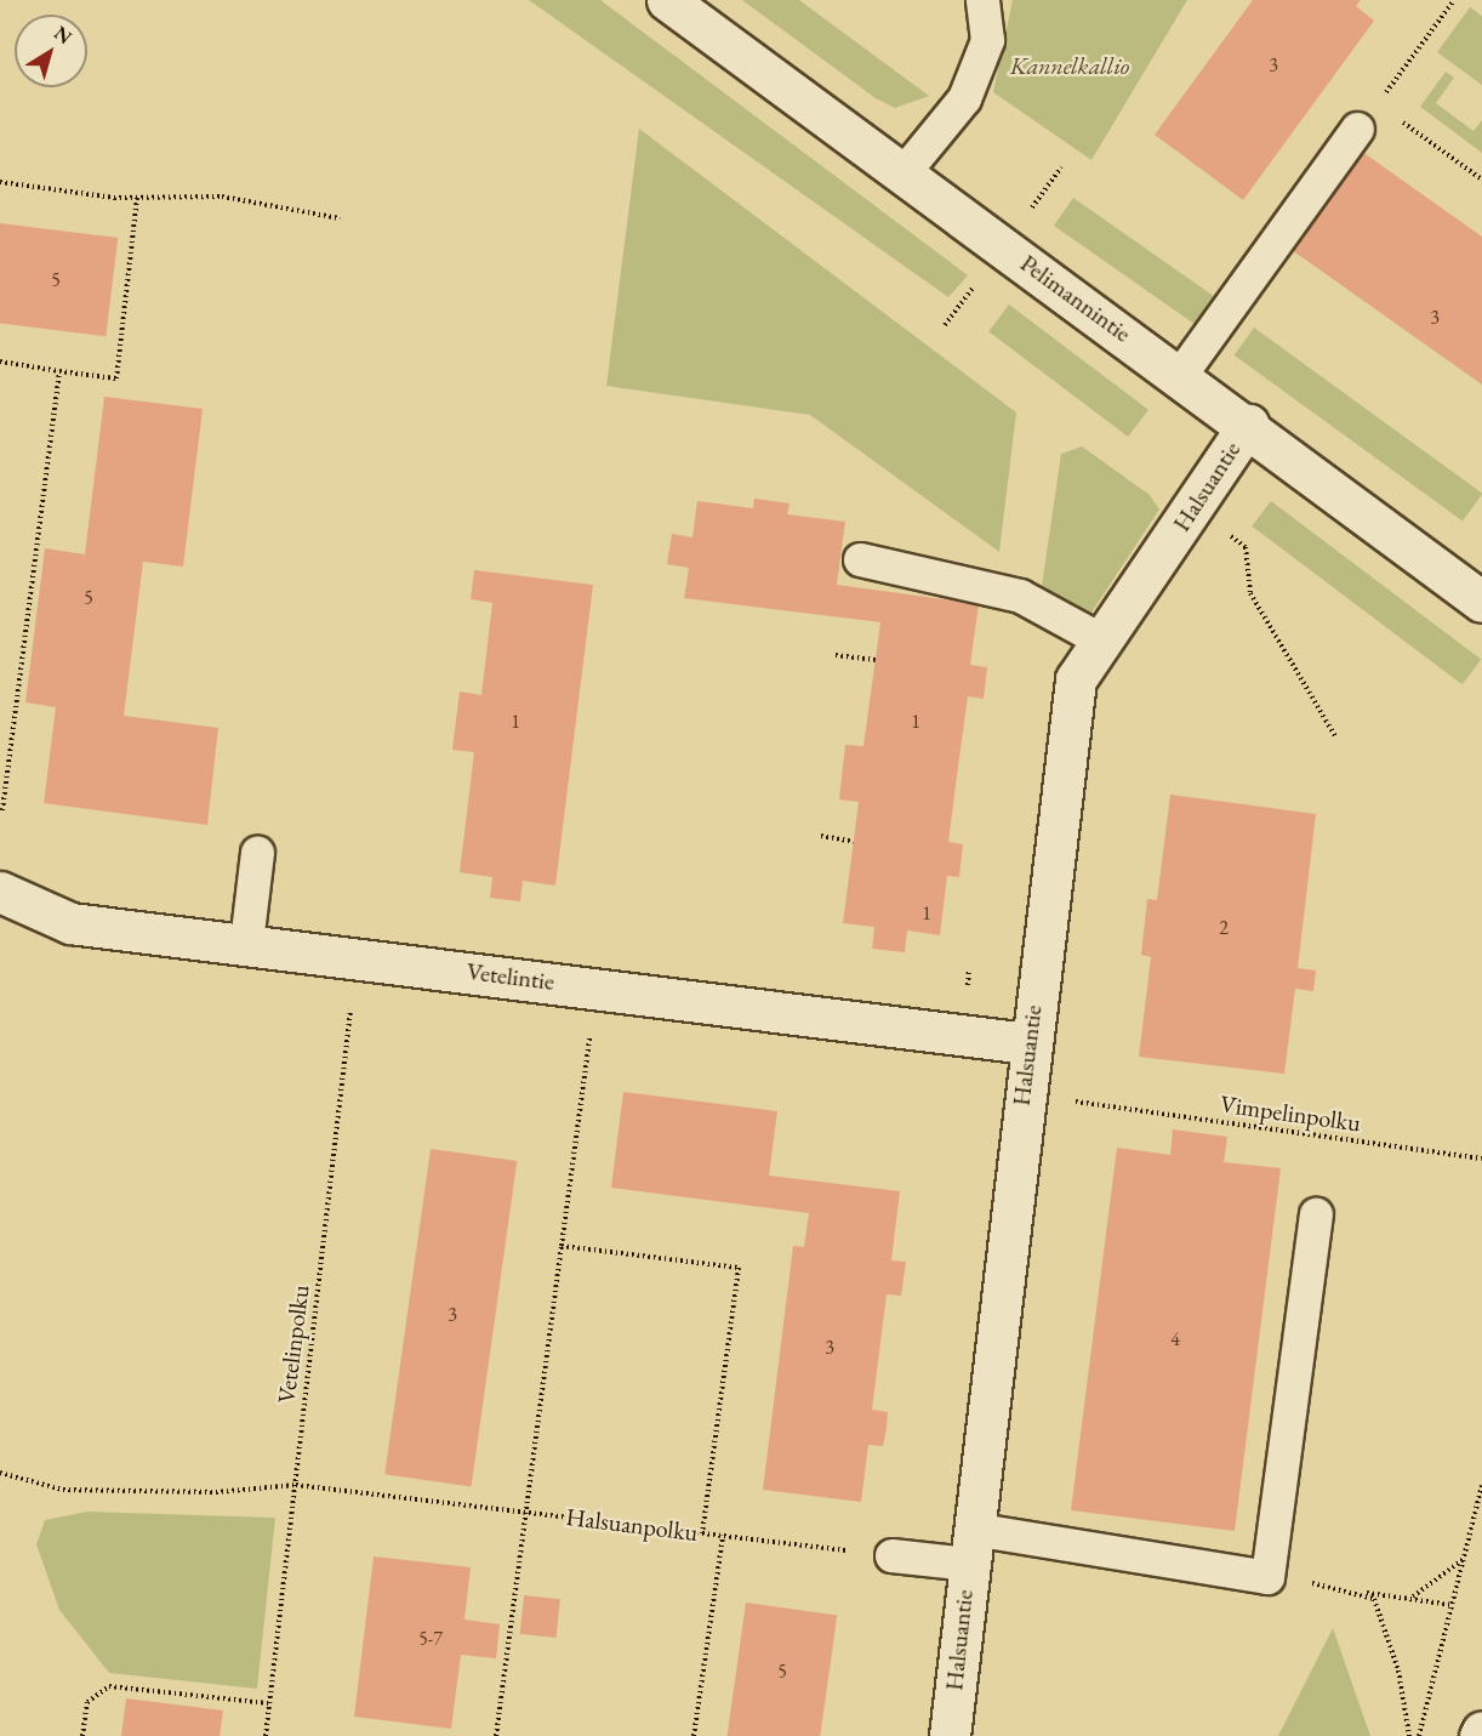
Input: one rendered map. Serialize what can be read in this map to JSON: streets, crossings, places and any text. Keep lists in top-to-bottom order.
{
  "streets": {
    "street": ["Pelimannintie", "Halsuantie", "Vetelintie"],
    "path": ["Vimpelinpolku", "Vetelinpolku", "Halsuanpolku"]
  },
  "crossings": [
    ["Pelimannintie", "Halsuantie"],
    ["Halsuantie", "Vetelintie"],
    ["Vetelintie", "Vetelinpolku"],
    ["Vetelinpolku", "Halsuanpolku"]
  ],
  "parks": ["Kannelkallio"],
  "house_numbers": [
    "3",
    "5",
    "3",
    "5",
    "1",
    "1",
    "1",
    "2",
    "3",
    "4",
    "3",
    "5-7",
    "5"
  ],
  "north": "top right"
}
